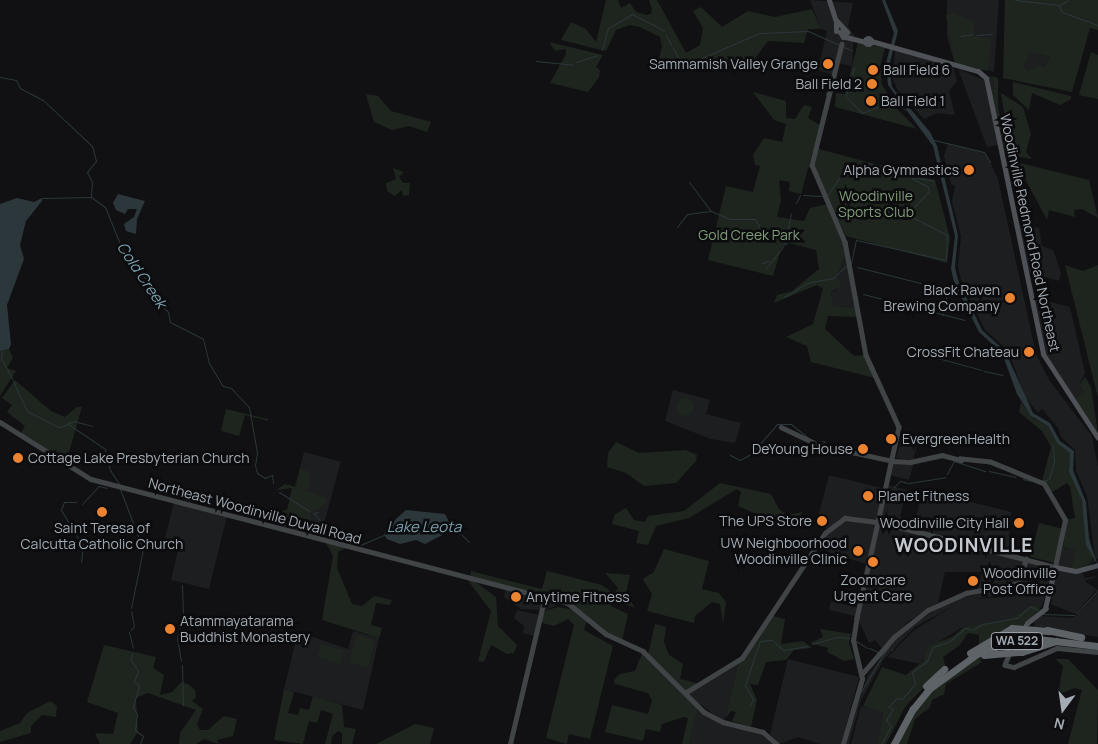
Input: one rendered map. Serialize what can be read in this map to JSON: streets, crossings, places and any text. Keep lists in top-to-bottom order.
{
  "streets": {
    "highway": ["WA 522"],
    "main road": ["Woodinville Redmond Road Northeast", "Northeast Woodinville Duvall Road"]
  },
  "districts": ["WOODINVILLE"],
  "water": ["Cold Creek", "Lake Leota"],
  "parks": ["Woodinville Sports Club", "Gold Creek Park"],
  "places": [
    "Sammamish Valley Grange",
    "Ball Field 6",
    "Ball Field 2",
    "Ball Field 1",
    "Alpha Gymnastics",
    "Black Raven Brewing Company",
    "CrossFit Chateau",
    "EvergreenHealth",
    "DeYoung House",
    "Cottage Lake Presbyterian Church",
    "Planet Fitness",
    "Saint Teresa of Calcutta Catholic Church",
    "The UPS Store",
    "Woodinville City Hall",
    "UW Neighboorhood Woodinville Clinic",
    "Zoomcare Urgent Care",
    "Woodinville Post Office",
    "Anytime Fitness",
    "Atammayatarama Buddhist Monastery"
  ],
  "north": "bottom"
}
